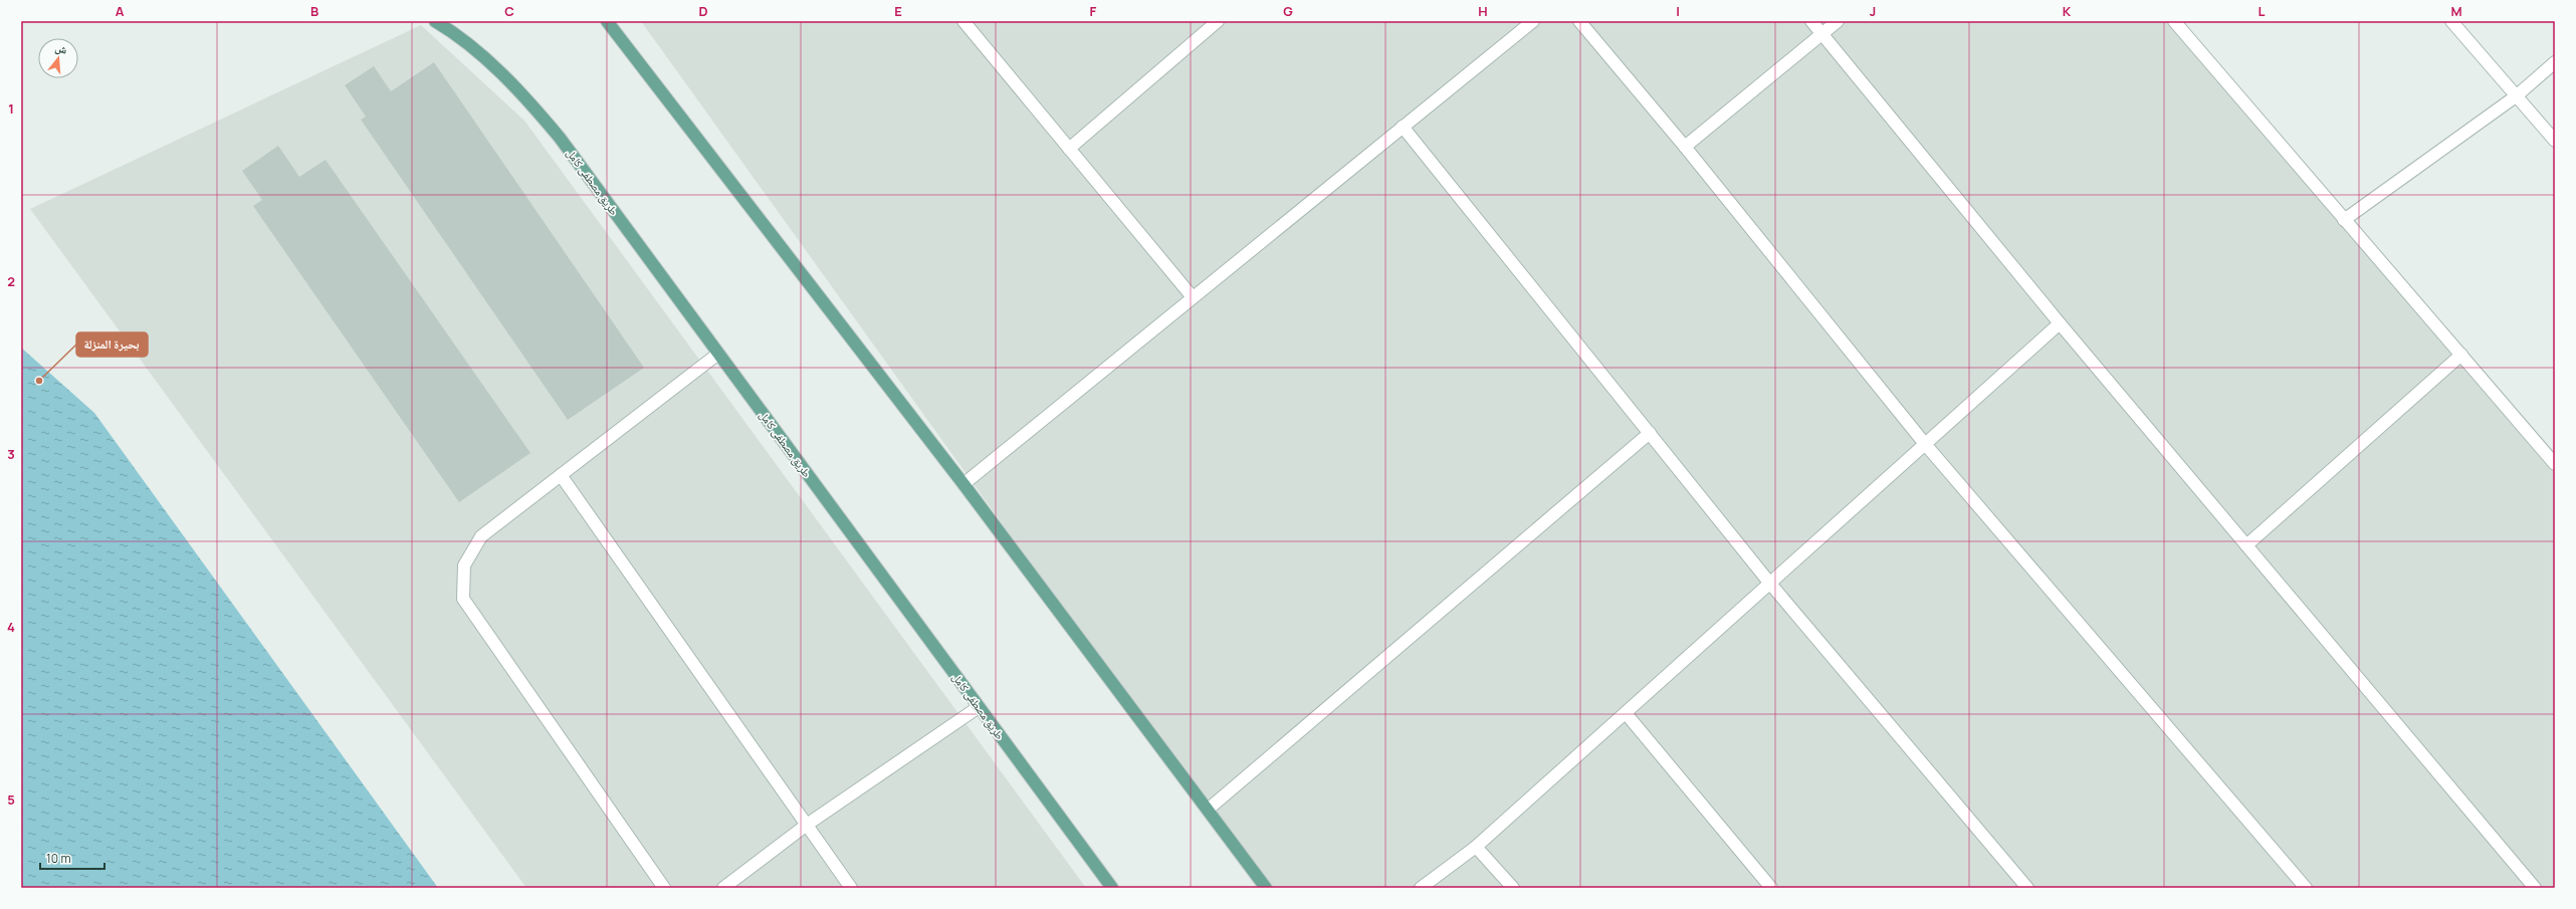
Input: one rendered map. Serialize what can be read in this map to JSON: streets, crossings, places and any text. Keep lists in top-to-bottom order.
{
  "streets": {
    "main road": ["طريق مصطفى كامل"]
  },
  "places": ["بحيرة المنزلة"],
  "scale_bar": "10 m",
  "north": "top",
  "grid": {
    "columns": [
      "A",
      "B",
      "C",
      "D",
      "E",
      "F",
      "G",
      "H",
      "I",
      "J",
      "K",
      "L",
      "M"
    ],
    "rows": [
      "1",
      "2",
      "3",
      "4",
      "5"
    ]
  }
}
